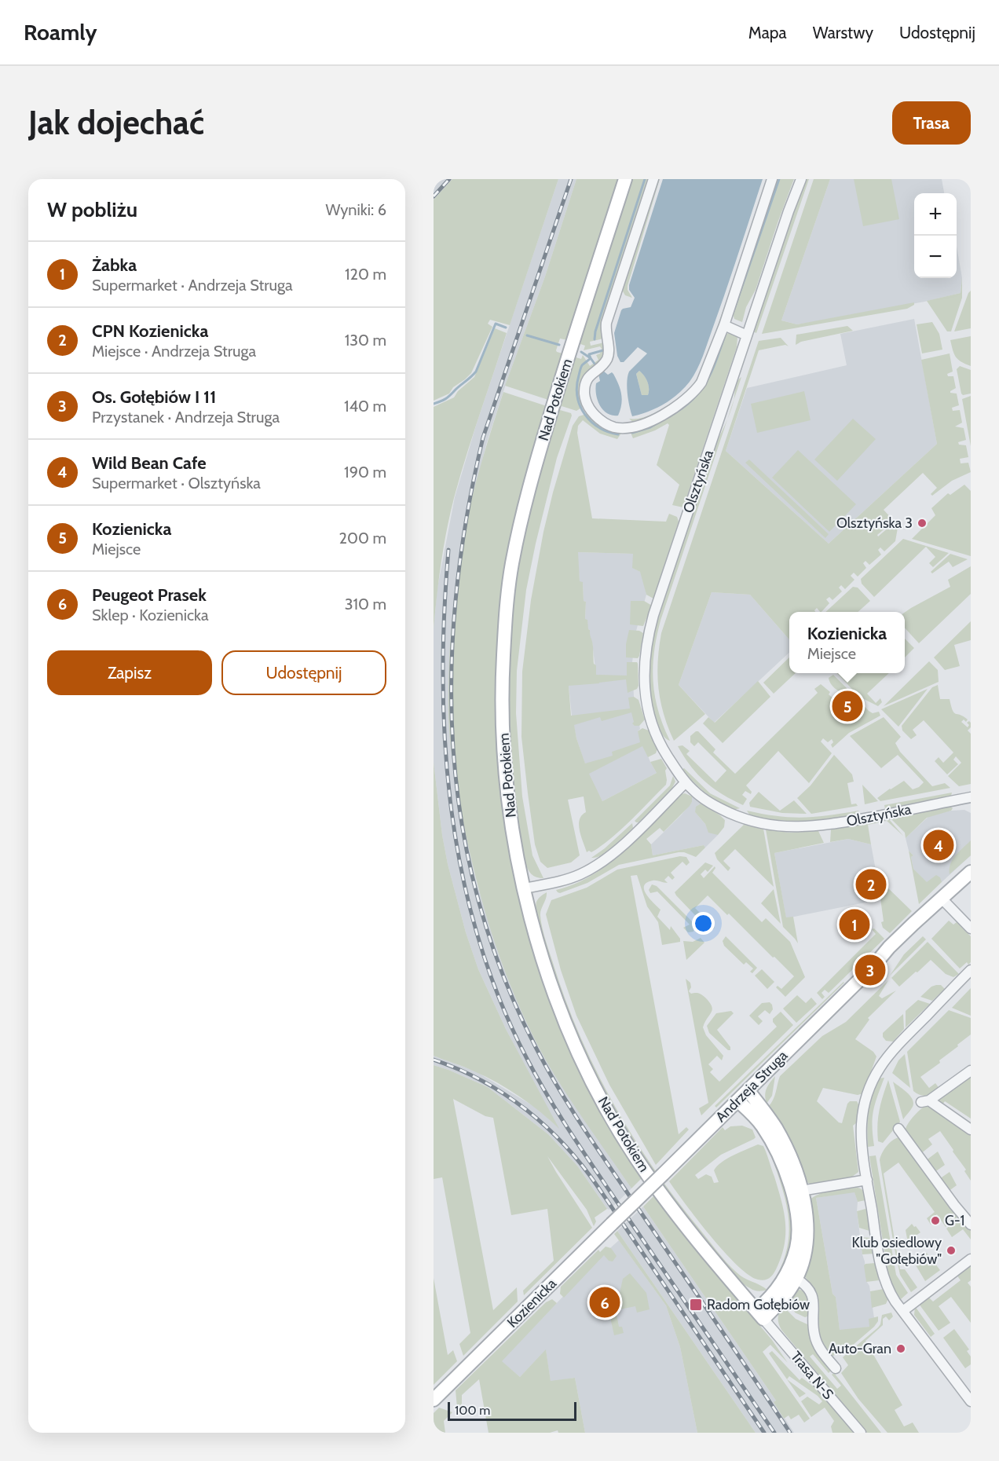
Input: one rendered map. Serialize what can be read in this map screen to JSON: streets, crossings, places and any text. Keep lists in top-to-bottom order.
{
  "streets": {
    "main road": ["Nad Potokiem", "Andrzeja Struga", "Kozienicka"],
    "street": ["Olsztyńska", "Trasa N-S"]
  },
  "crossings": [
    ["Nad Potokiem", "Trasa N-S"],
    ["Andrzeja Struga", "Kozienicka"]
  ],
  "places": {
    "other": [
      "Olsztyńska 3",
      "G-1",
      "Klub osiedlowy \"Gołębiów\"",
      "Auto-Gran"
    ],
    "transit": ["Radom Gołębiów"]
  },
  "scale_bar": "100 m",
  "page": {
    "header": "Roamly",
    "nav": ["Mapa", "Warstwy", "Udostępnij"],
    "buttons": [
      "Trasa",
      ["Zapisz", "Udostępnij"]
    ],
    "title": "Jak dojechać",
    "heading": ["W pobliżu", "Wyniki: 6"],
    "map_buttons": ["+", "−"],
    "list": [
      {
        "mark": "1",
        "name": "Żabka",
        "note": "Supermarket · Andrzeja Struga",
        "value": "120 m"
      },
      {
        "mark": "2",
        "name": "CPN Kozienicka",
        "note": "Miejsce · Andrzeja Struga",
        "value": "130 m"
      },
      {
        "mark": "3",
        "name": "Os. Gołębiów I 11",
        "note": "Przystanek · Andrzeja Struga",
        "value": "140 m"
      },
      {
        "mark": "4",
        "name": "Wild Bean Cafe",
        "note": "Supermarket · Olsztyńska",
        "value": "190 m"
      },
      {
        "mark": "5",
        "name": "Kozienicka",
        "note": "Miejsce",
        "value": "200 m"
      },
      {
        "mark": "6",
        "name": "Peugeot Prasek",
        "note": "Sklep · Kozienicka",
        "value": "310 m"
      }
    ],
    "popup": ["Kozienicka", "Miejsce"],
    "pins": [
      "5",
      "4",
      "2",
      "1",
      "3",
      "6"
    ],
    "scale": "100 m"
  }
}
